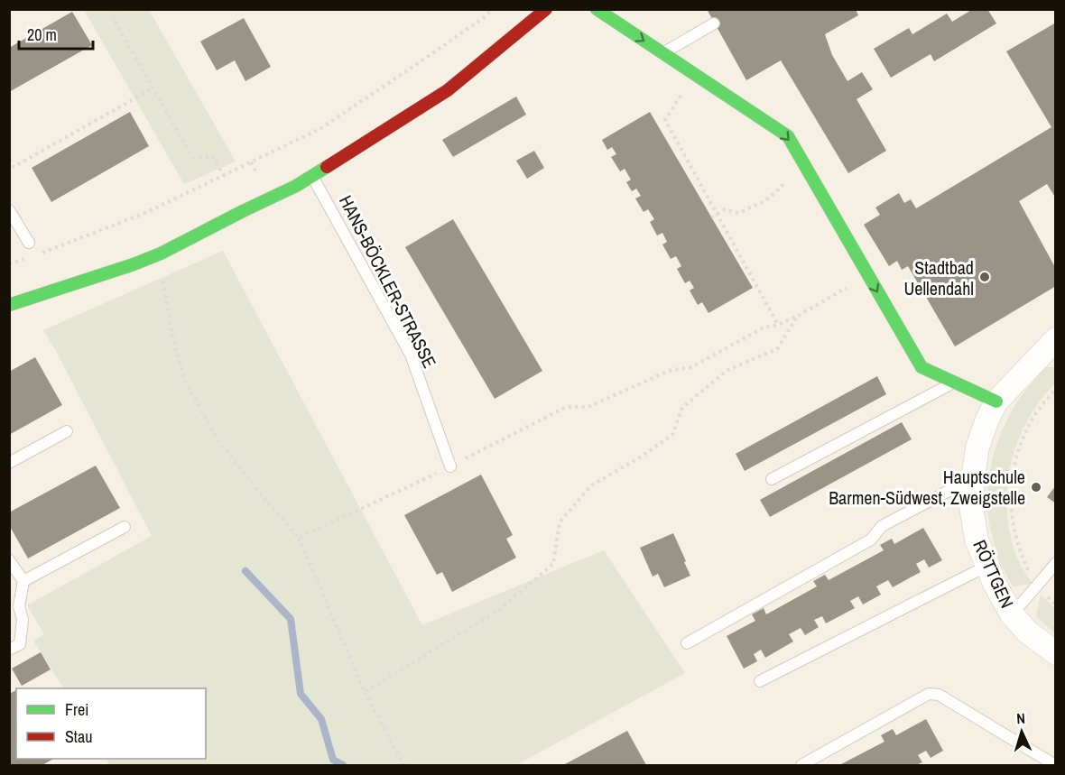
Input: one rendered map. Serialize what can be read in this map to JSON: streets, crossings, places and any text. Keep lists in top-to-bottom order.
{
  "streets": {
    "street": ["RÖTTGEN"],
    "lane": ["HANS-BÖCKLER-STRASSE"]
  },
  "places": ["Stadtbad Uellendahl", "Hauptschule Barmen-Südwest, Zweigstelle"],
  "legend": ["Frei", "Stau"],
  "scale_bar": "20 m",
  "north": "top"
}
